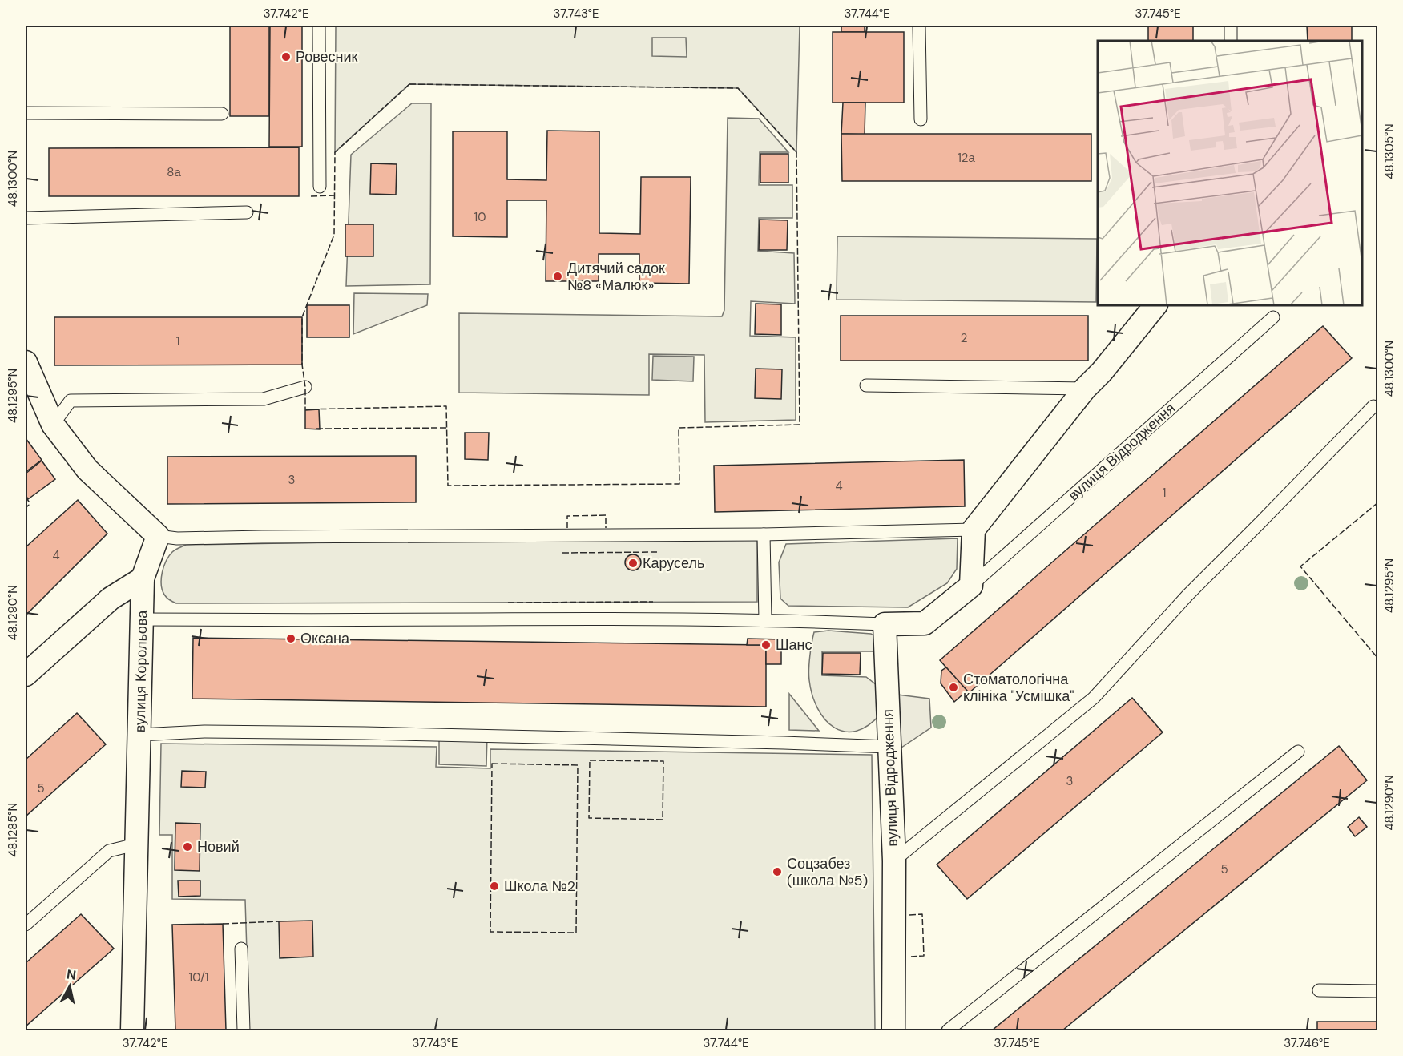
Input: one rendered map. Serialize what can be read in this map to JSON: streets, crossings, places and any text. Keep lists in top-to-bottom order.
{
  "streets": {
    "street": ["вулиця Відродження", "вулиця Корольова"]
  },
  "places": [
    "Ровесник",
    "Дитячий садок №8 «Малюк»",
    "Карусель",
    "Оксана",
    "Шанс",
    "Стоматологічна клініка \"Усмішка\"",
    "Новий",
    "Соцзабез (школа №5)",
    "Школа №2"
  ],
  "house_numbers": [
    "12а",
    "8а",
    "10",
    "2",
    "1",
    "3",
    "4",
    "1",
    "4",
    "3",
    "5",
    "5",
    "10/1"
  ],
  "north": "top",
  "coordinates": [
    "37.742°E",
    "37.743°E",
    "37.744°E",
    "37.745°E",
    "48.1305°N",
    "48.1300°N",
    "48.1295°N",
    "48.1290°N",
    "48.1285°N",
    "37.746°E"
  ]
}
